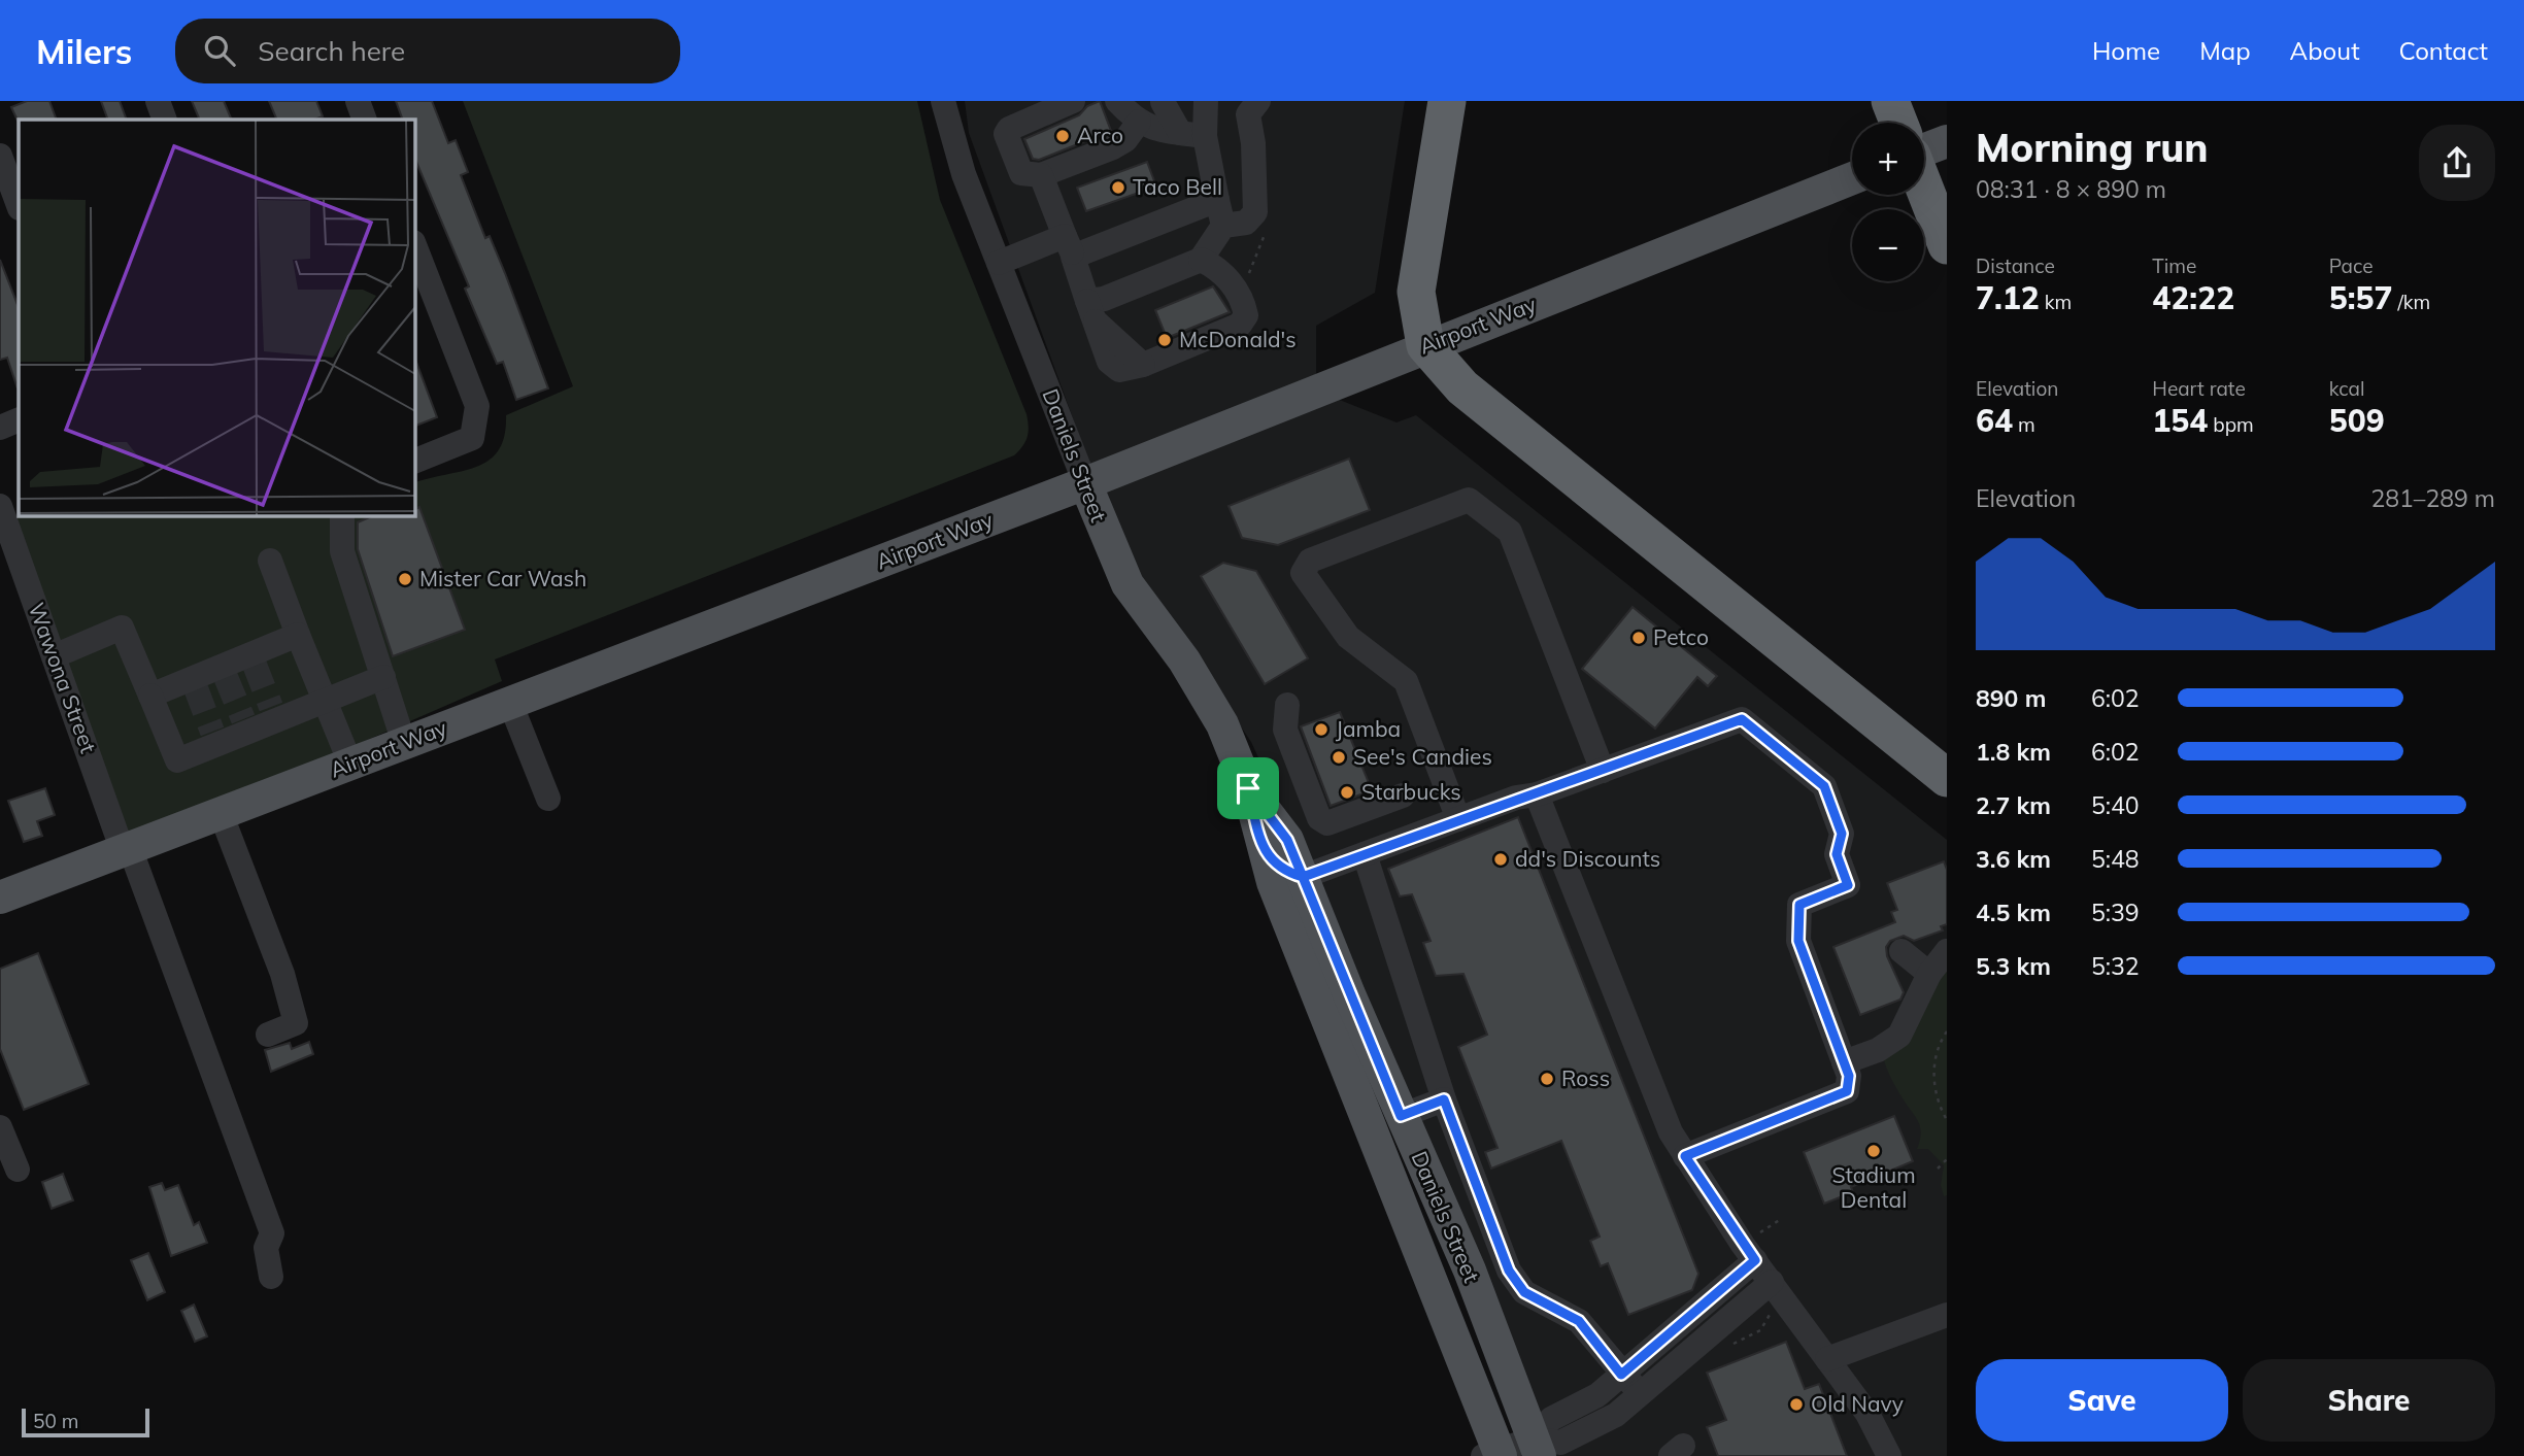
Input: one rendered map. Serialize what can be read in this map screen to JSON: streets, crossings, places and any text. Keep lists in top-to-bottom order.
{
  "streets": {
    "main road": ["Airport Way", "Daniels Street"],
    "street": ["Wawona Street"]
  },
  "crossings": [
    ["Airport Way", "Daniels Street"],
    ["Airport Way", "Wawona Street"]
  ],
  "places": [
    "Arco",
    "Taco Bell",
    "McDonald's",
    "Mister Car Wash",
    "Petco",
    "Jamba",
    "See's Candies",
    "Starbucks",
    "dd's Discounts",
    "Ross",
    "Stadium Dental",
    "Old Navy"
  ],
  "scale_bar": "50 m",
  "page": {
    "header": "Milers",
    "search": "Search here",
    "nav": [
      "Home",
      "Map",
      "About",
      "Contact"
    ],
    "heading": ["Morning run", "08:31 · 8 × 890 m"],
    "map_buttons": ["+", "−"],
    "stats": [
      ["Distance", "7.12 km"],
      ["Time", "42:22"],
      ["Pace", "5:57 /km"],
      ["Elevation", "64 m"],
      ["Heart rate", "154 bpm"],
      ["kcal", "509"]
    ],
    "chart": ["Elevation", "281–289 m"],
    "list": [
      {
        "name": "890 m",
        "note": "6:02"
      },
      {
        "name": "1.8 km",
        "note": "6:02"
      },
      {
        "name": "2.7 km",
        "note": "5:40"
      },
      {
        "name": "3.6 km",
        "note": "5:48"
      },
      {
        "name": "4.5 km",
        "note": "5:39"
      },
      {
        "name": "5.3 km",
        "note": "5:32"
      }
    ],
    "buttons": ["Save", "Share"],
    "scale": "50 m"
  }
}
